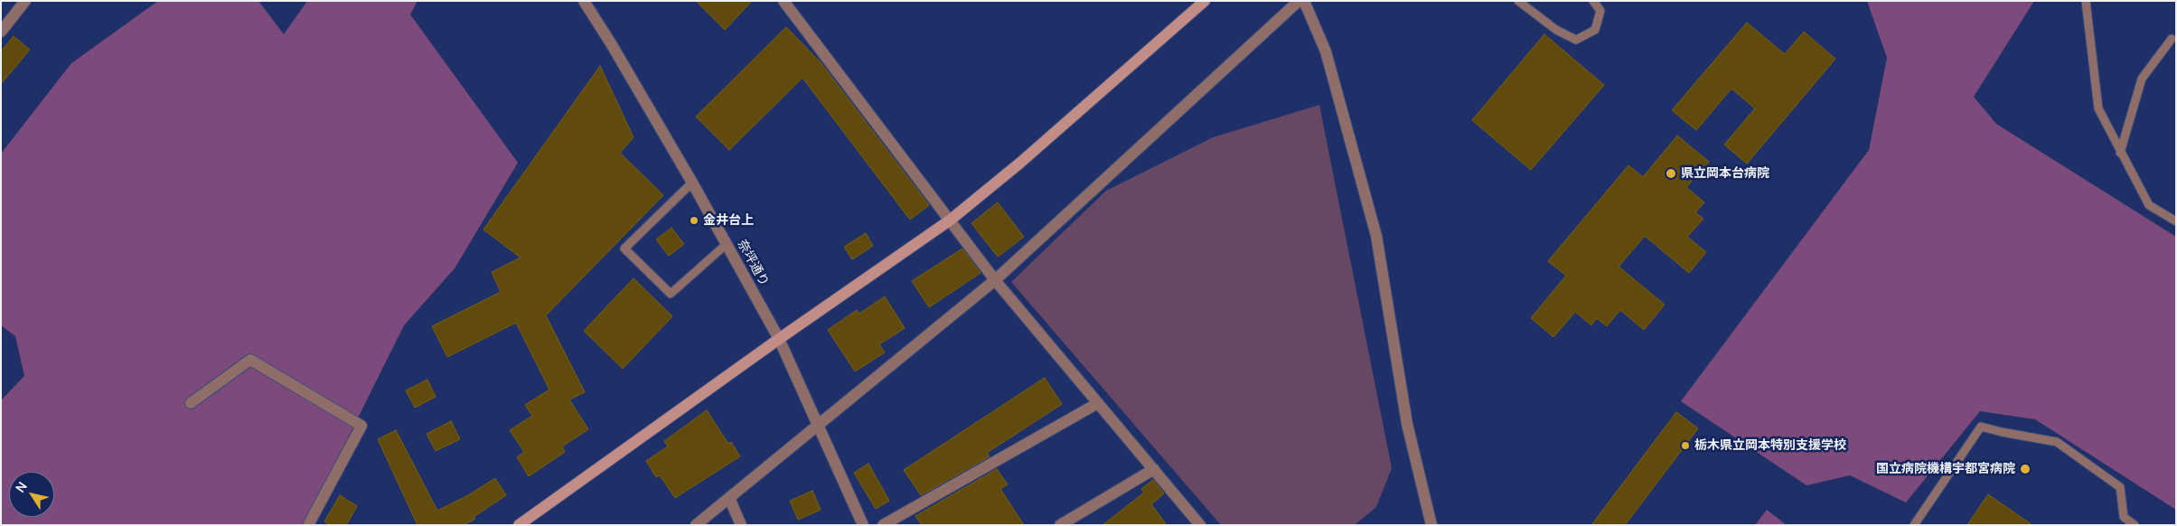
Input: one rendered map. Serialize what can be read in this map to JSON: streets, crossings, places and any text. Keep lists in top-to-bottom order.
{
  "streets": {
    "street": ["奈坪通り"]
  },
  "places": [
    "県立岡本台病院",
    "金井台上",
    "栃木県立岡本特別支援学校",
    "国立病院機構宇都宮病院"
  ],
  "north": "top left"
}
